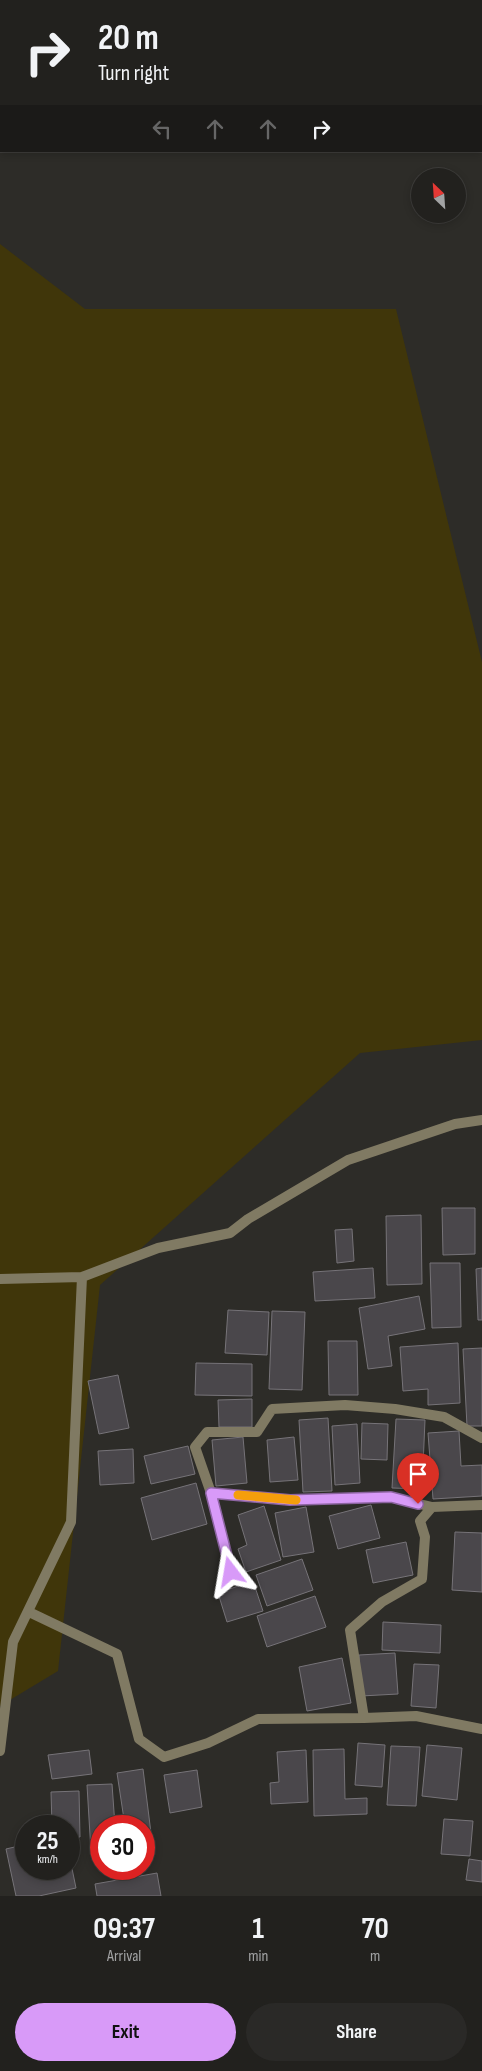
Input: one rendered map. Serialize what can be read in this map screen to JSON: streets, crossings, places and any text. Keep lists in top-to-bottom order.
{
  "north": "top left",
  "page": {
    "turn": ["20 m", "Turn right"],
    "speed": "25 km/h",
    "limit": "30",
    "eta": [
      "09:37",
      "Arrival",
      "1",
      "min",
      "70",
      "m"
    ],
    "buttons": ["Exit", "Share"]
  }
}
